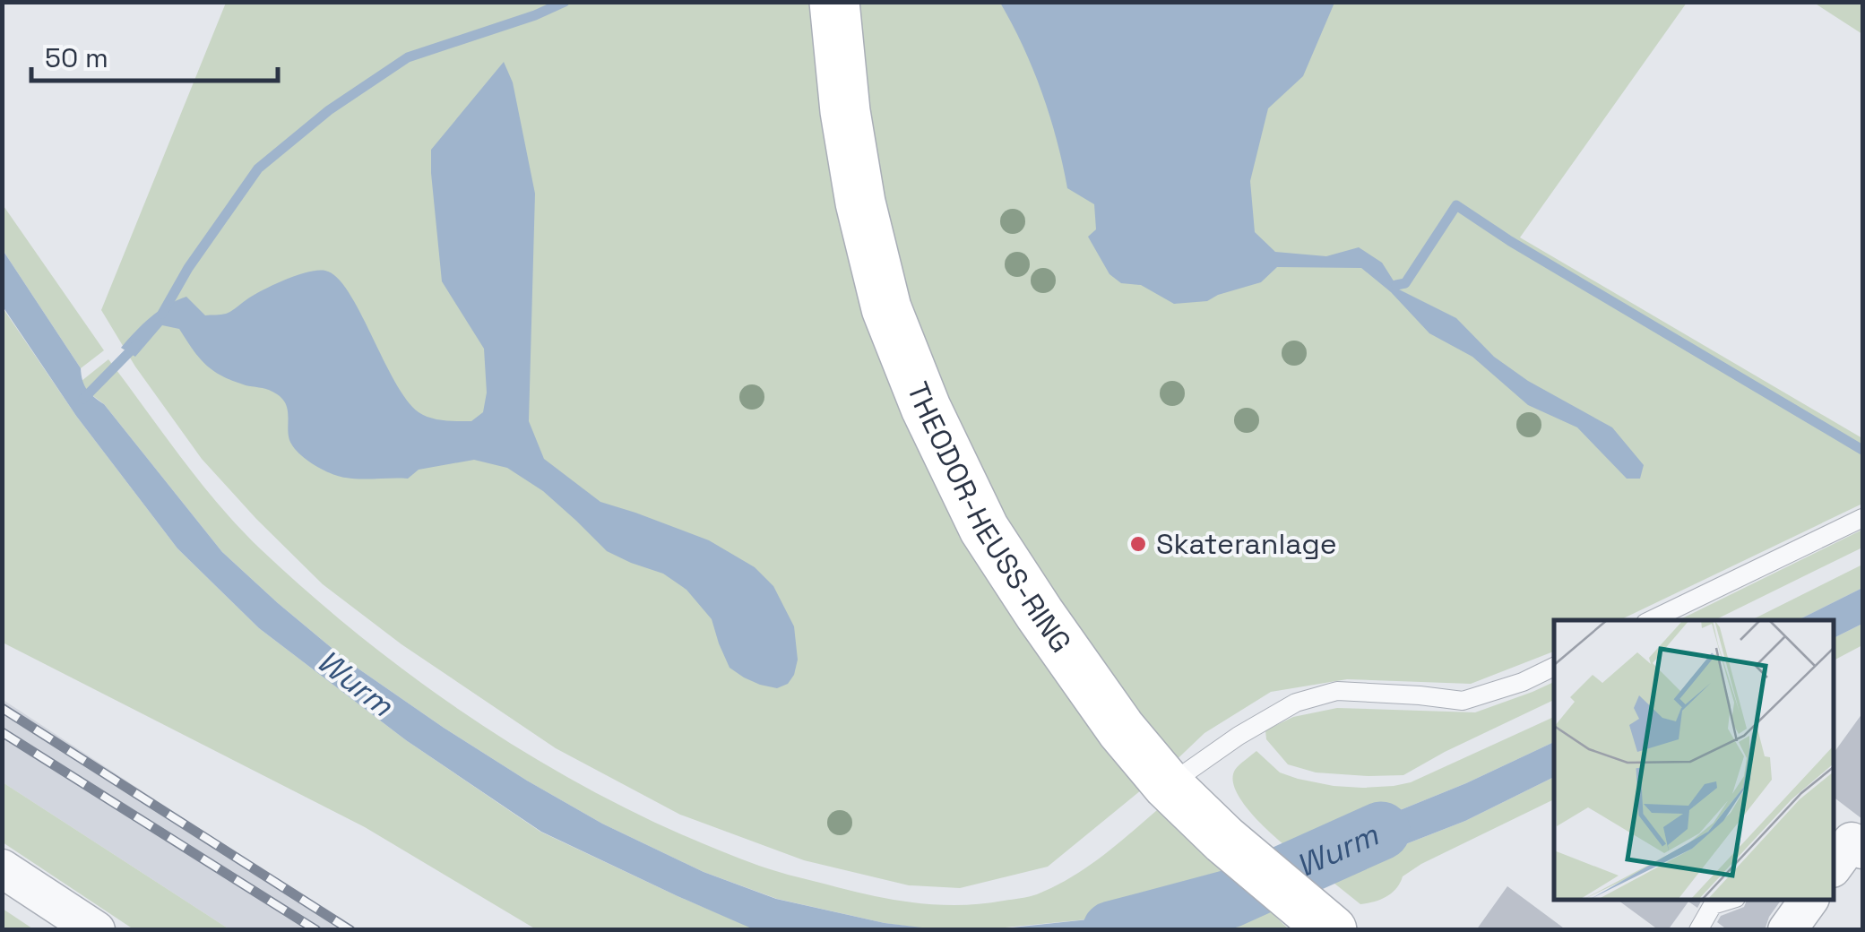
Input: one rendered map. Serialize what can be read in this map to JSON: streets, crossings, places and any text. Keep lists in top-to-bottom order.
{
  "streets": {
    "main road": ["THEODOR-HEUSS-RING"]
  },
  "water": ["Wurm"],
  "places": ["Skateranlage"],
  "scale_bar": "50 m"
}
